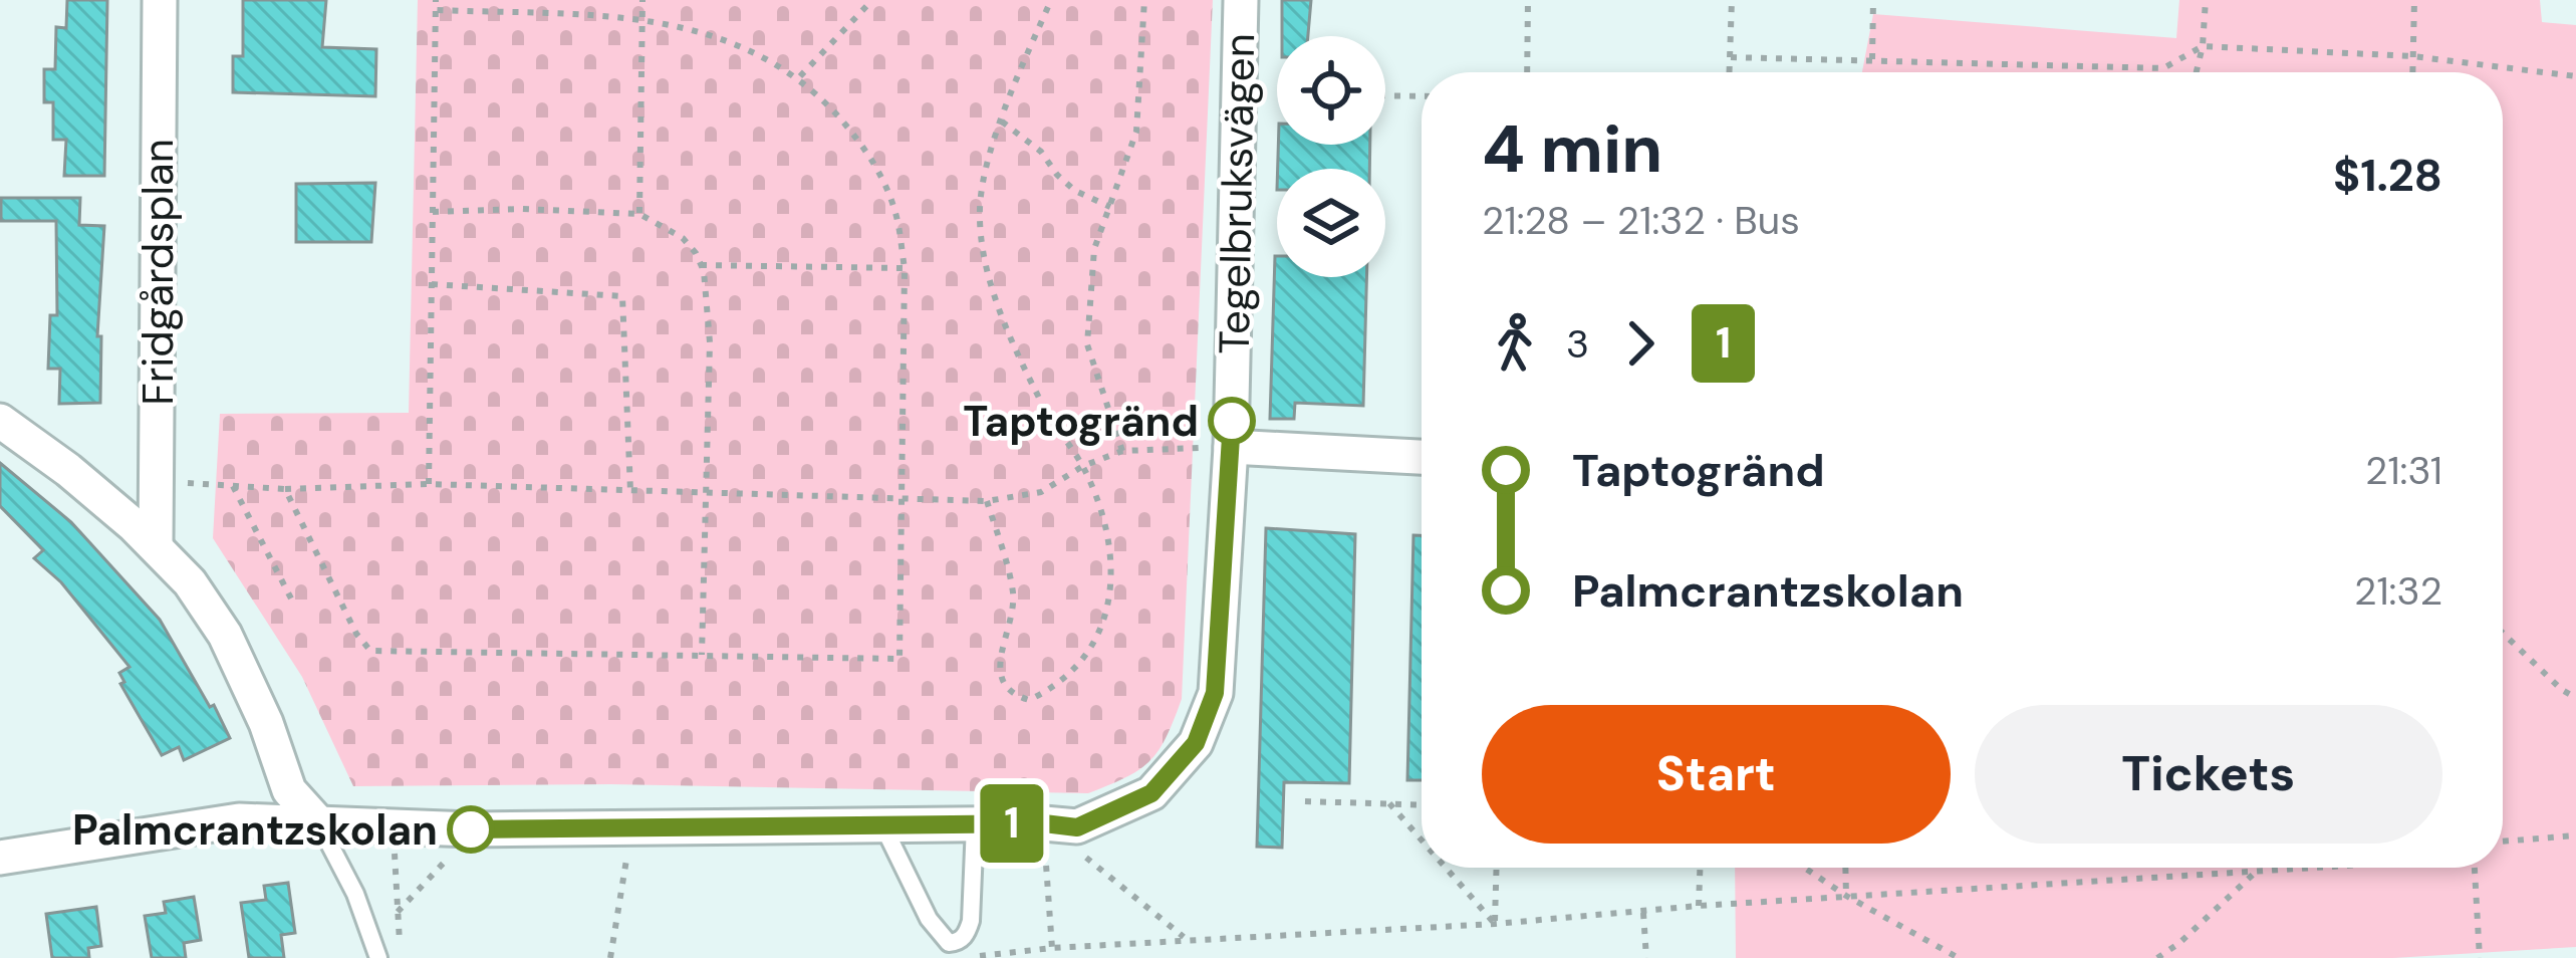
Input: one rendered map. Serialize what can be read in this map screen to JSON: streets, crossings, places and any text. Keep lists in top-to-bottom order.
{
  "streets": {
    "street": ["Tegelbruksvägen", "Fridgårdsplan"]
  },
  "places": ["Taptogränd", "Palmcrantzskolan"],
  "lines": ["bus line 1"],
  "page": {
    "on_map": "1",
    "heading": ["4 min", "21:28 – 21:32 · Bus", "$1.28"],
    "legs": ["3", "1"],
    "list": [
      {
        "name": "Taptogränd",
        "value": "21:31"
      },
      {
        "name": "Palmcrantzskolan",
        "value": "21:32"
      }
    ],
    "buttons": ["Start", "Tickets"]
  }
}
